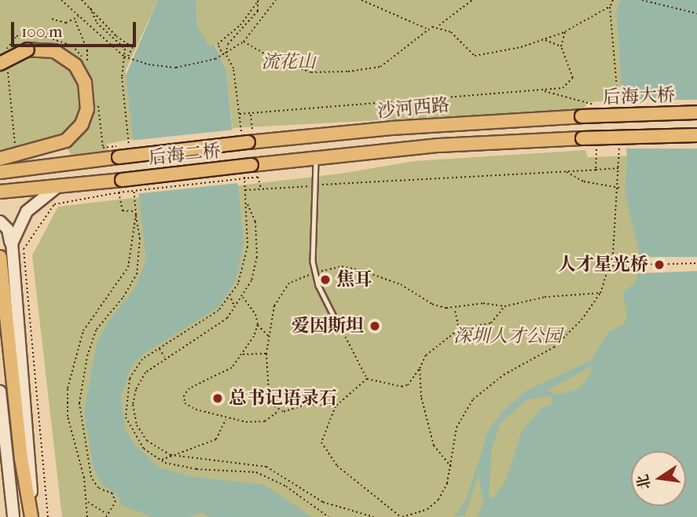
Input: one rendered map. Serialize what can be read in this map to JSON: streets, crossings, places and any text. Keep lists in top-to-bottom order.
{
  "streets": {
    "main road": ["后海大桥", "沙河西路", "后海二桥"]
  },
  "crossings": [
    ["后海大桥", "沙河西路"],
    ["沙河西路", "后海二桥"]
  ],
  "parks": ["流花山", "深圳人才公园"],
  "places": [
    "人才星光桥",
    "焦耳",
    "爱因斯坦",
    "总书记语录石"
  ],
  "scale_bar": "100 m",
  "north": "left"
}
